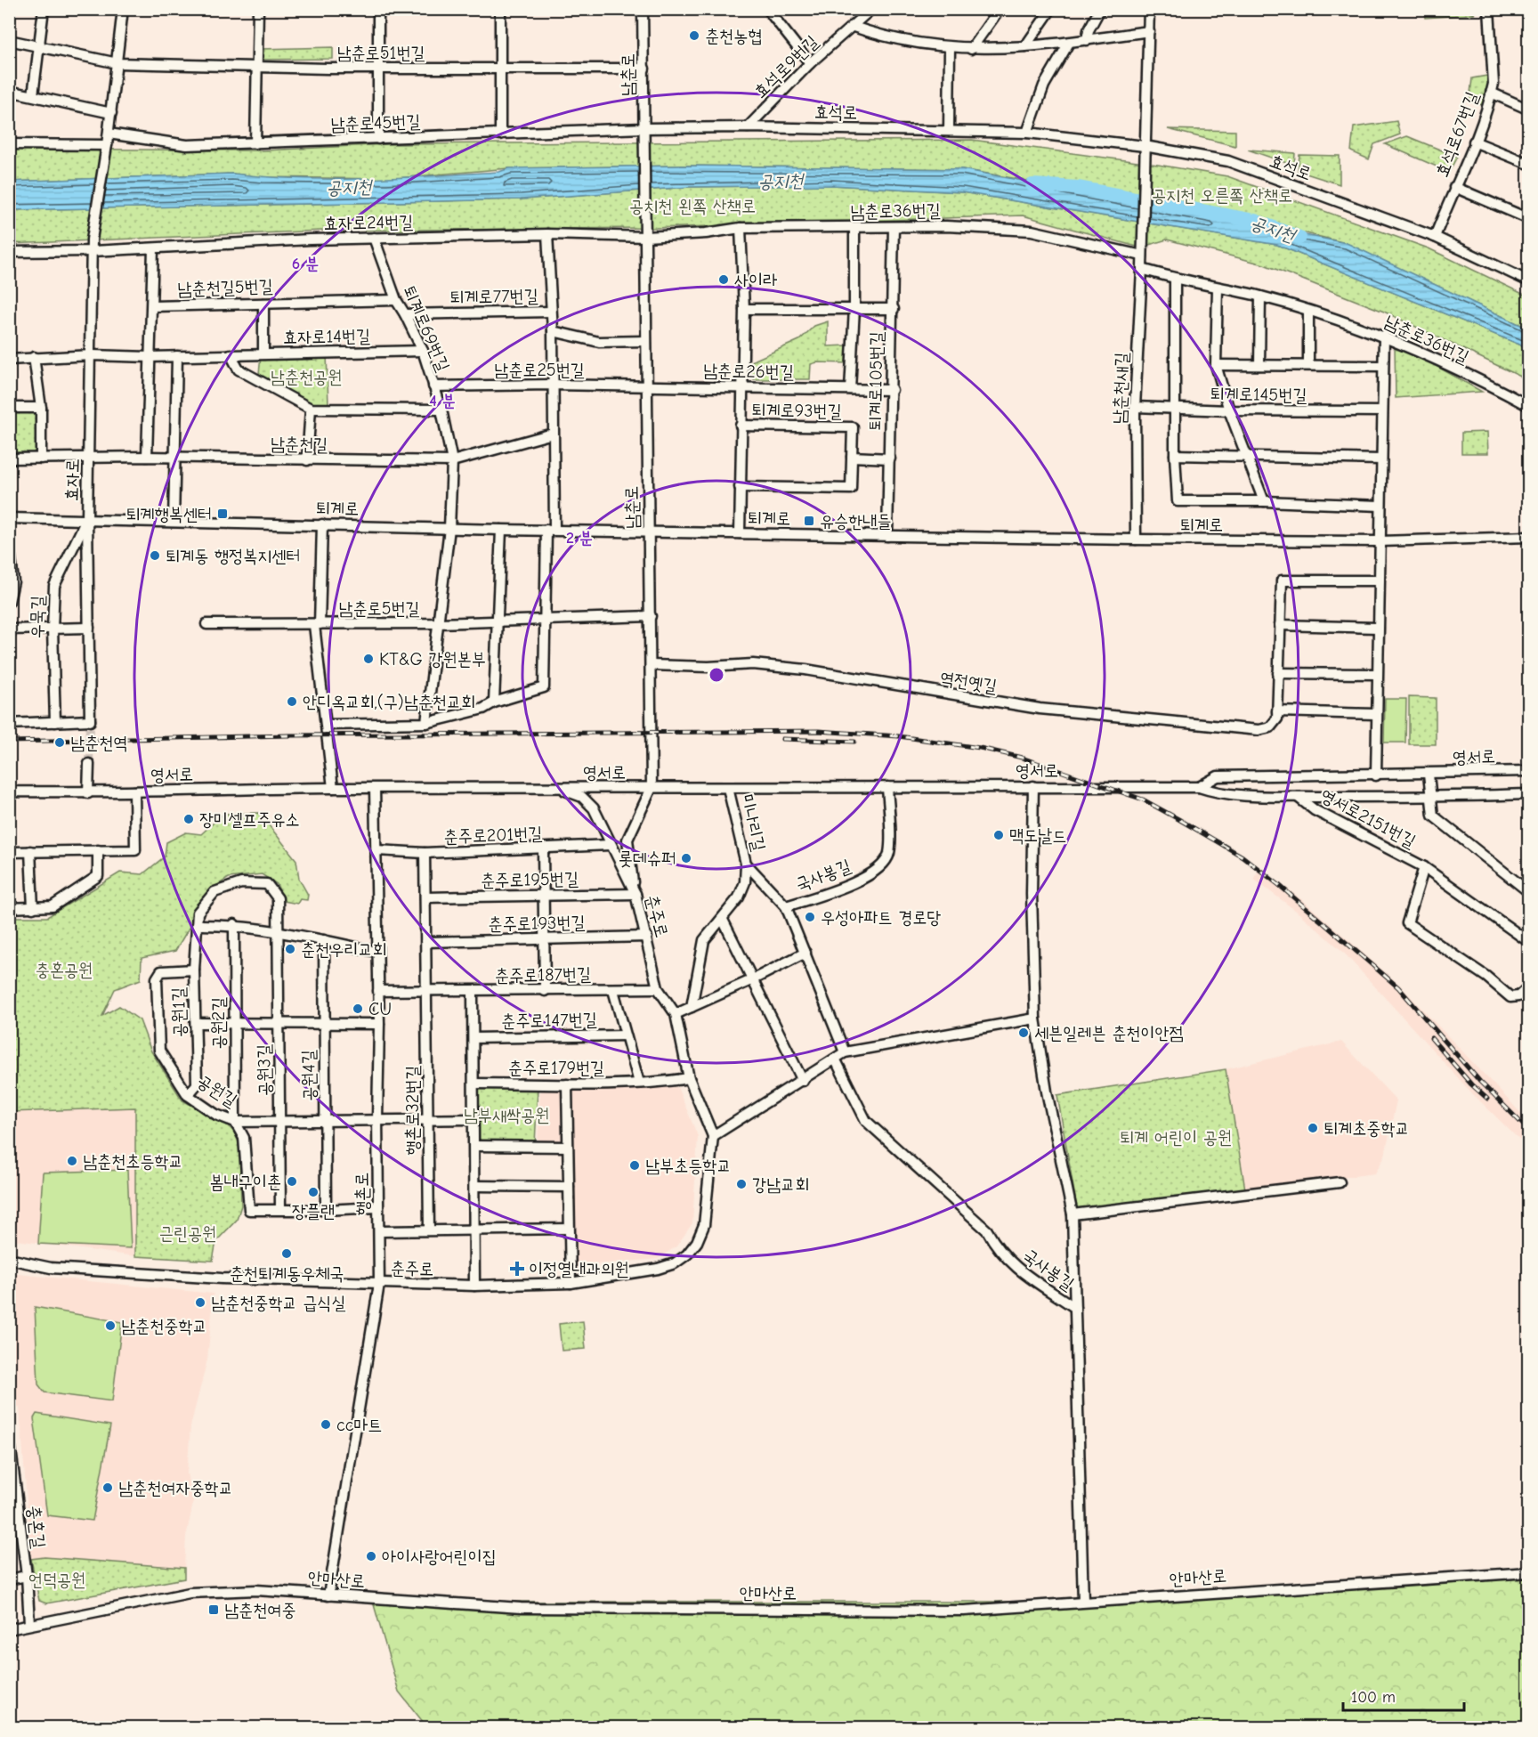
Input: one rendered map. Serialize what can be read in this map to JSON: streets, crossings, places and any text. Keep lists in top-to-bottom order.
{
  "streets": {
    "street": [
      "남춘로51번길",
      "효석로9번길",
      "남춘로",
      "효석로",
      "남춘로45번길",
      "효석로67번길",
      "남춘로36번길",
      "효자로24번길",
      "남춘천길5번길",
      "퇴계로77번길",
      "퇴계로69번길",
      "효자로14번길",
      "남춘로25번길",
      "남춘로26번길",
      "퇴계로105번길",
      "남춘천새길",
      "퇴계로145번길",
      "퇴계로93번길",
      "남춘천길",
      "효자로",
      "퇴계로",
      "남춘로5번길",
      "우묵길",
      "역전옛길",
      "영서로",
      "영서로2151번길",
      "미나리길",
      "춘주로201번길",
      "국사봉길",
      "춘주로195번길",
      "춘주로",
      "춘주로193번길",
      "춘주로187번길",
      "공원1길",
      "춘주로147번길",
      "공원2길",
      "춘주로179번길",
      "공원3길",
      "공원4길",
      "공원길",
      "행촌로32번길",
      "행촌로",
      "충혼길",
      "안마산로"
    ]
  },
  "crossings": [
    ["남춘로51번길", "남춘로"],
    ["효석로9번길", "효석로"],
    ["남춘로", "효석로"],
    ["남춘로", "남춘로45번길"],
    ["남춘로", "남춘로36번길"],
    ["남춘로", "효자로24번길"],
    ["남춘로", "남춘로25번길"],
    ["남춘로", "남춘로26번길"],
    ["남춘로", "퇴계로"],
    ["남춘로", "남춘로5번길"],
    ["남춘로", "역전옛길"],
    ["남춘로", "영서로"],
    ["효석로", "남춘로45번길"],
    ["효석로", "효석로67번길"],
    ["효석로", "남춘천새길"],
    ["남춘로36번길", "효자로24번길"],
    ["남춘로36번길", "퇴계로105번길"],
    ["남춘로36번길", "남춘천새길"],
    ["남춘로36번길", "퇴계로93번길"],
    ["남춘로36번길", "퇴계로"],
    ["효자로24번길", "퇴계로77번길"],
    ["효자로24번길", "퇴계로69번길"],
    ["효자로24번길", "효자로"],
    ["남춘천길5번길", "퇴계로69번길"],
    ["퇴계로77번길", "퇴계로69번길"],
    ["퇴계로77번길", "남춘로25번길"],
    ["퇴계로77번길", "퇴계로"],
    ["퇴계로69번길", "효자로14번길"],
    ["퇴계로69번길", "남춘로25번길"],
    ["퇴계로69번길", "남춘천길"],
    ["퇴계로69번길", "퇴계로"],
    ["퇴계로69번길", "남춘로5번길"],
    ["효자로14번길", "효자로"],
    ["남춘로25번길", "남춘로26번길"],
    ["남춘로26번길", "퇴계로105번길"],
    ["남춘로26번길", "퇴계로93번길"],
    ["퇴계로105번길", "퇴계로"],
    ["남춘천새길", "퇴계로145번길"],
    ["남춘천새길", "퇴계로"],
    ["퇴계로145번길", "퇴계로"],
    ["퇴계로93번길", "퇴계로"],
    ["남춘천길", "효자로"],
    ["효자로", "퇴계로"],
    ["효자로", "우묵길"],
    ["퇴계로", "남춘로5번길"],
    ["퇴계로", "우묵길"],
    ["남춘로5번길", "영서로"],
    ["영서로", "영서로2151번길"],
    ["영서로", "미나리길"],
    ["영서로", "국사봉길"],
    ["영서로", "춘주로"],
    ["영서로", "행촌로"],
    ["미나리길", "국사봉길"],
    ["춘주로201번길", "춘주로"],
    ["춘주로201번길", "행촌로"],
    ["국사봉길", "안마산로"],
    ["춘주로195번길", "춘주로"],
    ["춘주로", "춘주로193번길"],
    ["춘주로", "춘주로187번길"],
    ["춘주로", "춘주로179번길"],
    ["춘주로", "행촌로"],
    ["춘주로187번길", "춘주로179번길"],
    ["춘주로187번길", "행촌로32번길"],
    ["춘주로187번길", "행촌로"],
    ["공원1길", "공원3길"],
    ["공원1길", "공원길"],
    ["춘주로147번길", "춘주로179번길"],
    ["공원2길", "공원길"],
    ["공원3길", "공원길"],
    ["행촌로", "안마산로"],
    ["충혼길", "안마산로"]
  ],
  "water": ["공지천"],
  "parks": [
    "공지천 오른쪽 산책로",
    "공치천 왼쪽 산책로",
    "남춘천공원",
    "충혼공원",
    "남부새싹공원",
    "퇴계 어린이 공원",
    "근린공원",
    "언덕공원"
  ],
  "places": {
    "other": [
      "춘천농협",
      "사이라",
      "퇴계동 행정복지센터",
      "KT&G 강원본부",
      "안디옥교회,(구)남춘천교회",
      "남춘천역",
      "장미셀프주유소",
      "맥도날드",
      "롯데슈퍼",
      "우성아파트 경로당",
      "춘천우리교회",
      "CU",
      "세븐일레븐 춘천이안점",
      "퇴계초중학교",
      "남춘천초등학교",
      "남부초등학교",
      "봄내구이촌",
      "강남교회",
      "장플랜",
      "춘천퇴계동우체국",
      "남춘천중학교 급식실",
      "남춘천중학교",
      "cc마트",
      "남춘천여자중학교",
      "아이사랑어린이집"
    ],
    "transit": ["퇴계행복센터", "유승한내들", "남춘천여중"],
    "health": ["이정열내과의원"]
  },
  "scale_bar": "100 m",
  "rings": ["6 분", "4 분", "2 분"]
}
